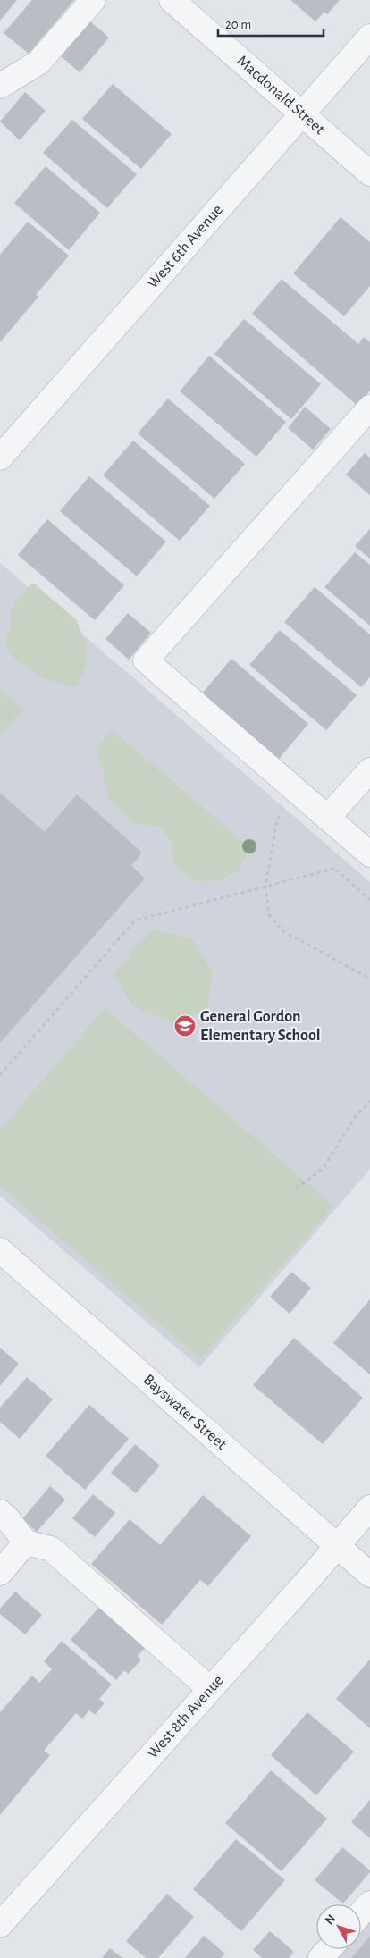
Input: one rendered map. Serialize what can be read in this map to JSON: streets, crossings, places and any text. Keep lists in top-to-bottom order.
{
  "streets": {
    "street": [
      "Macdonald Street",
      "West 6th Avenue",
      "Bayswater Street",
      "West 8th Avenue"
    ]
  },
  "crossings": [
    ["Macdonald Street", "West 6th Avenue"],
    ["Bayswater Street", "West 8th Avenue"]
  ],
  "places": {
    "school or university": ["General Gordon Elementary School"]
  },
  "scale_bar": "20 m",
  "north": "top left"
}
